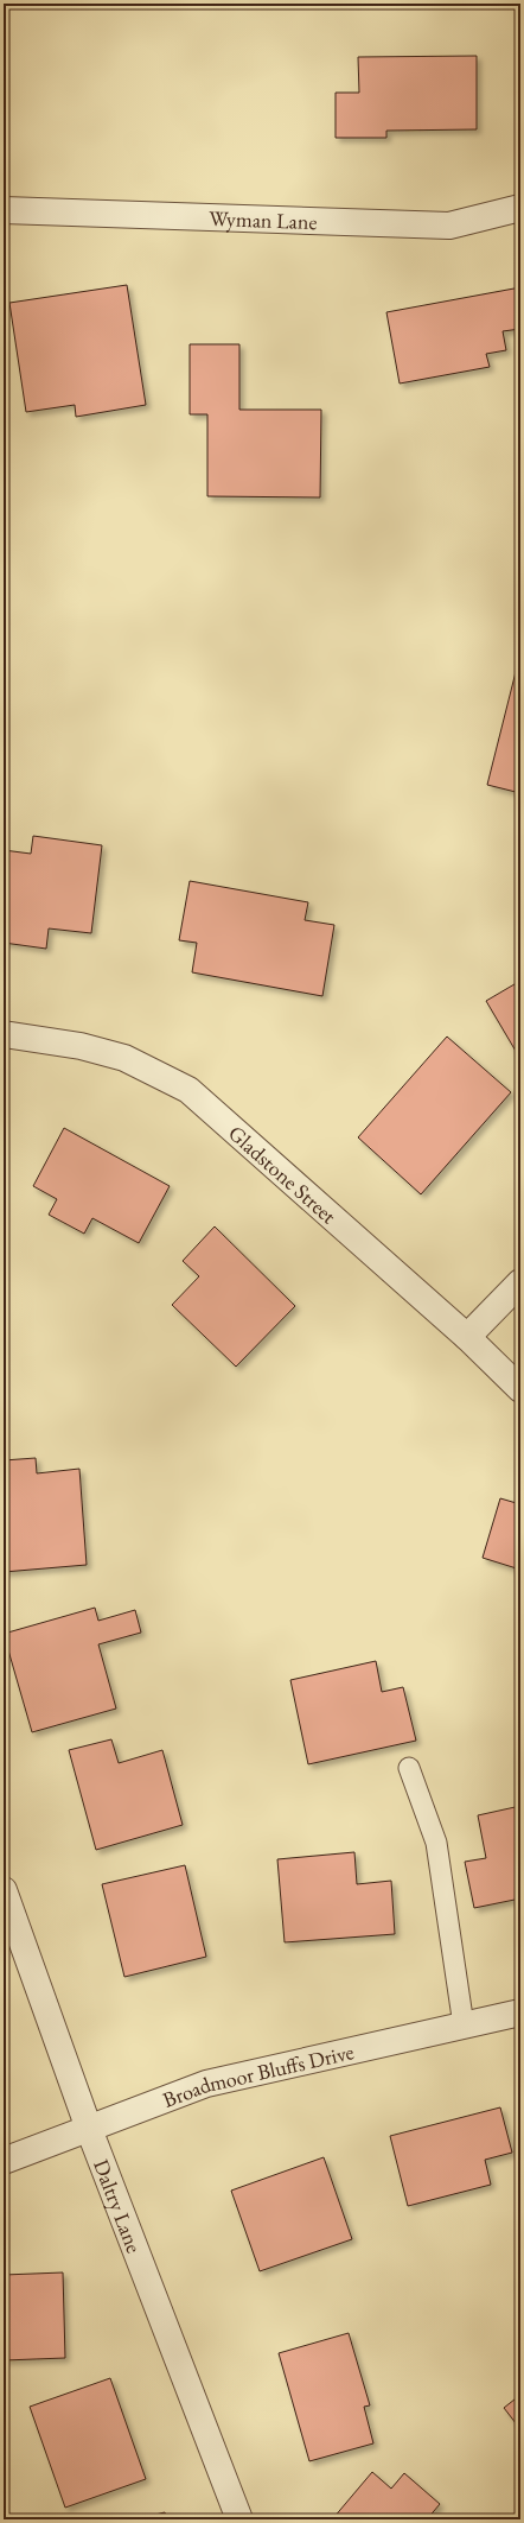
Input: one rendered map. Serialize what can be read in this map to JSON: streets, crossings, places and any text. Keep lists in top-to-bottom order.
{
  "streets": {
    "street": [
      "Wyman Lane",
      "Gladstone Street",
      "Broadmoor Bluffs Drive",
      "Daltry Lane"
    ]
  },
  "crossings": [
    ["Broadmoor Bluffs Drive", "Daltry Lane"]
  ]
}
